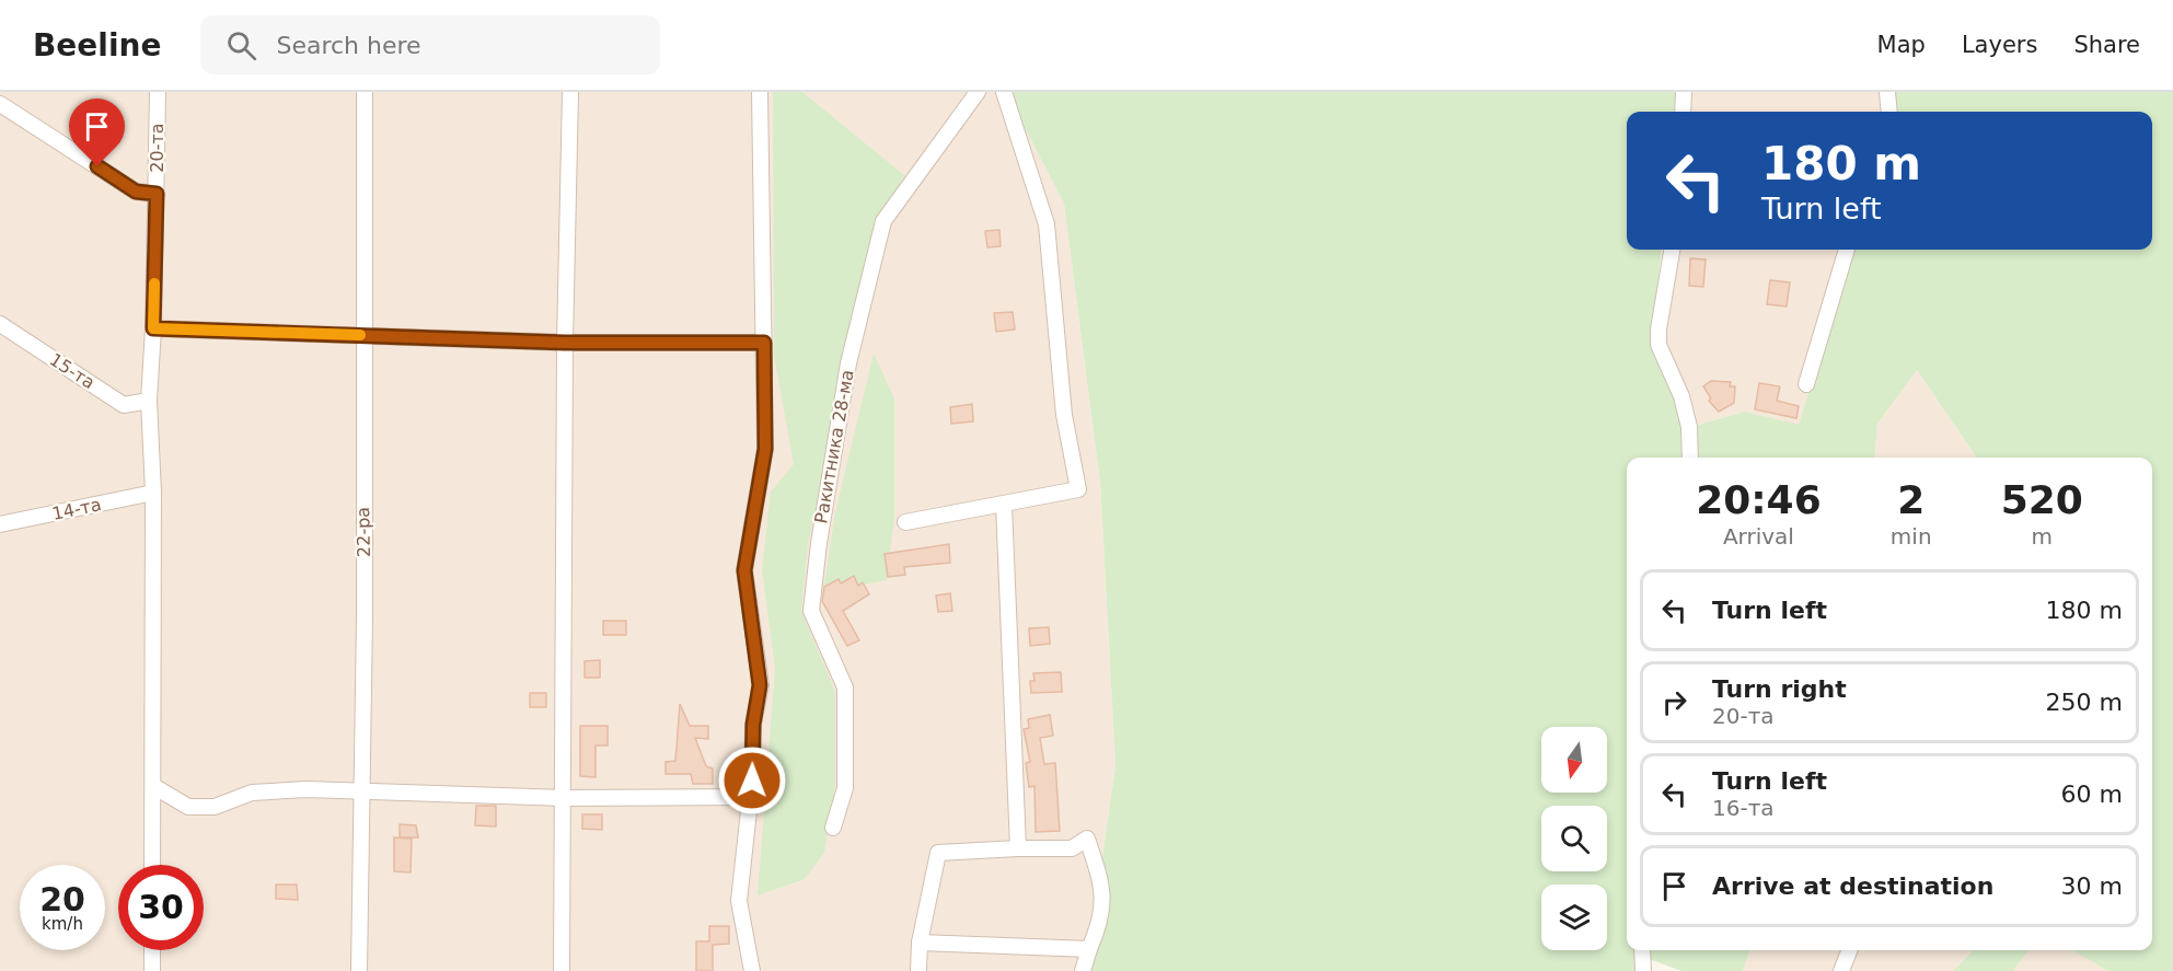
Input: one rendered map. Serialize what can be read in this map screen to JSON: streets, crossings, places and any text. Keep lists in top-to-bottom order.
{
  "streets": {
    "street": [
      "20-та",
      "15-та",
      "Ракитника 28-ма",
      "14-та",
      "22-ра"
    ]
  },
  "crossings": [
    ["20-та", "15-та"],
    ["20-та", "14-та"]
  ],
  "north": "bottom",
  "page": {
    "header": "Beeline",
    "search": "Search here",
    "nav": ["Map", "Layers", "Share"],
    "turn": ["180 m", "Turn left"],
    "eta": [
      "20:46",
      "Arrival",
      "2",
      "min",
      "520",
      "m"
    ],
    "list": [
      {
        "name": "Turn left",
        "value": "180 m"
      },
      {
        "name": "Turn right",
        "note": "20-та",
        "value": "250 m"
      },
      {
        "name": "Turn left",
        "note": "16-та",
        "value": "60 m"
      },
      {
        "name": "Arrive at destination",
        "value": "30 m"
      }
    ],
    "speed": "20 km/h",
    "limit": "30"
  }
}
